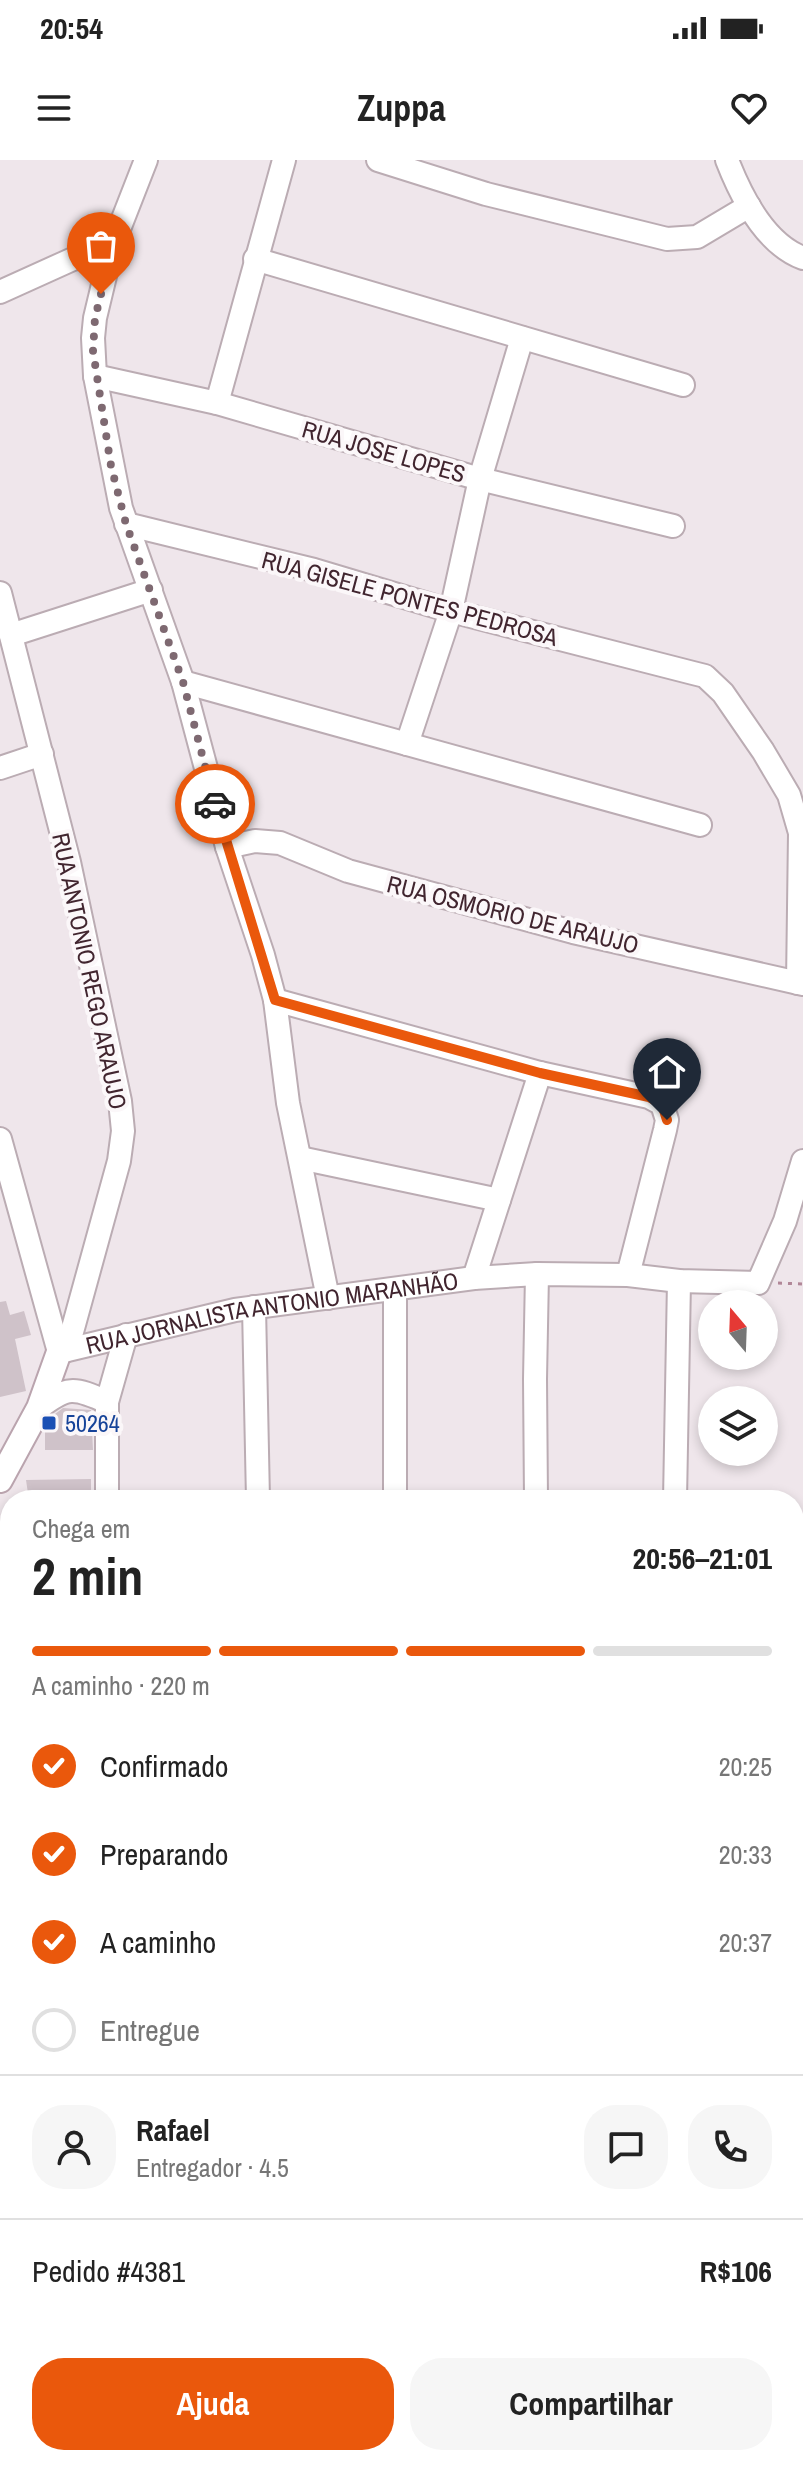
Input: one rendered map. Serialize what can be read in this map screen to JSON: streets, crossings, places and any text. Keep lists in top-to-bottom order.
{
  "streets": {
    "street": [
      "RUA JOSE LOPES",
      "RUA GISELE PONTES PEDROSA",
      "RUA OSMORIO DE ARAUJO",
      "RUA ANTONIO REGO ARAUJO",
      "RUA JORNALISTA ANTONIO MARANHÃO"
    ]
  },
  "crossings": [
    ["RUA GISELE PONTES PEDROSA", "RUA OSMORIO DE ARAUJO"],
    ["RUA ANTONIO REGO ARAUJO", "RUA JORNALISTA ANTONIO MARANHÃO"]
  ],
  "places": {
    "transit": ["50264"]
  },
  "north": "top",
  "page": {
    "status": "20:54",
    "header": "Zuppa",
    "heading": ["2 min", "Chega em", "20:56–21:01"],
    "panel": [
      "Rafael",
      "Entregador · 4.5",
      "Pedido #4381",
      "R$106"
    ],
    "bar": "A caminho · 220 m",
    "list": [
      ["Confirmado", "20:25"],
      ["Preparando", "20:33"],
      ["A caminho", "20:37"],
      "Entregue"
    ],
    "buttons": ["Ajuda", "Compartilhar"]
  }
}
